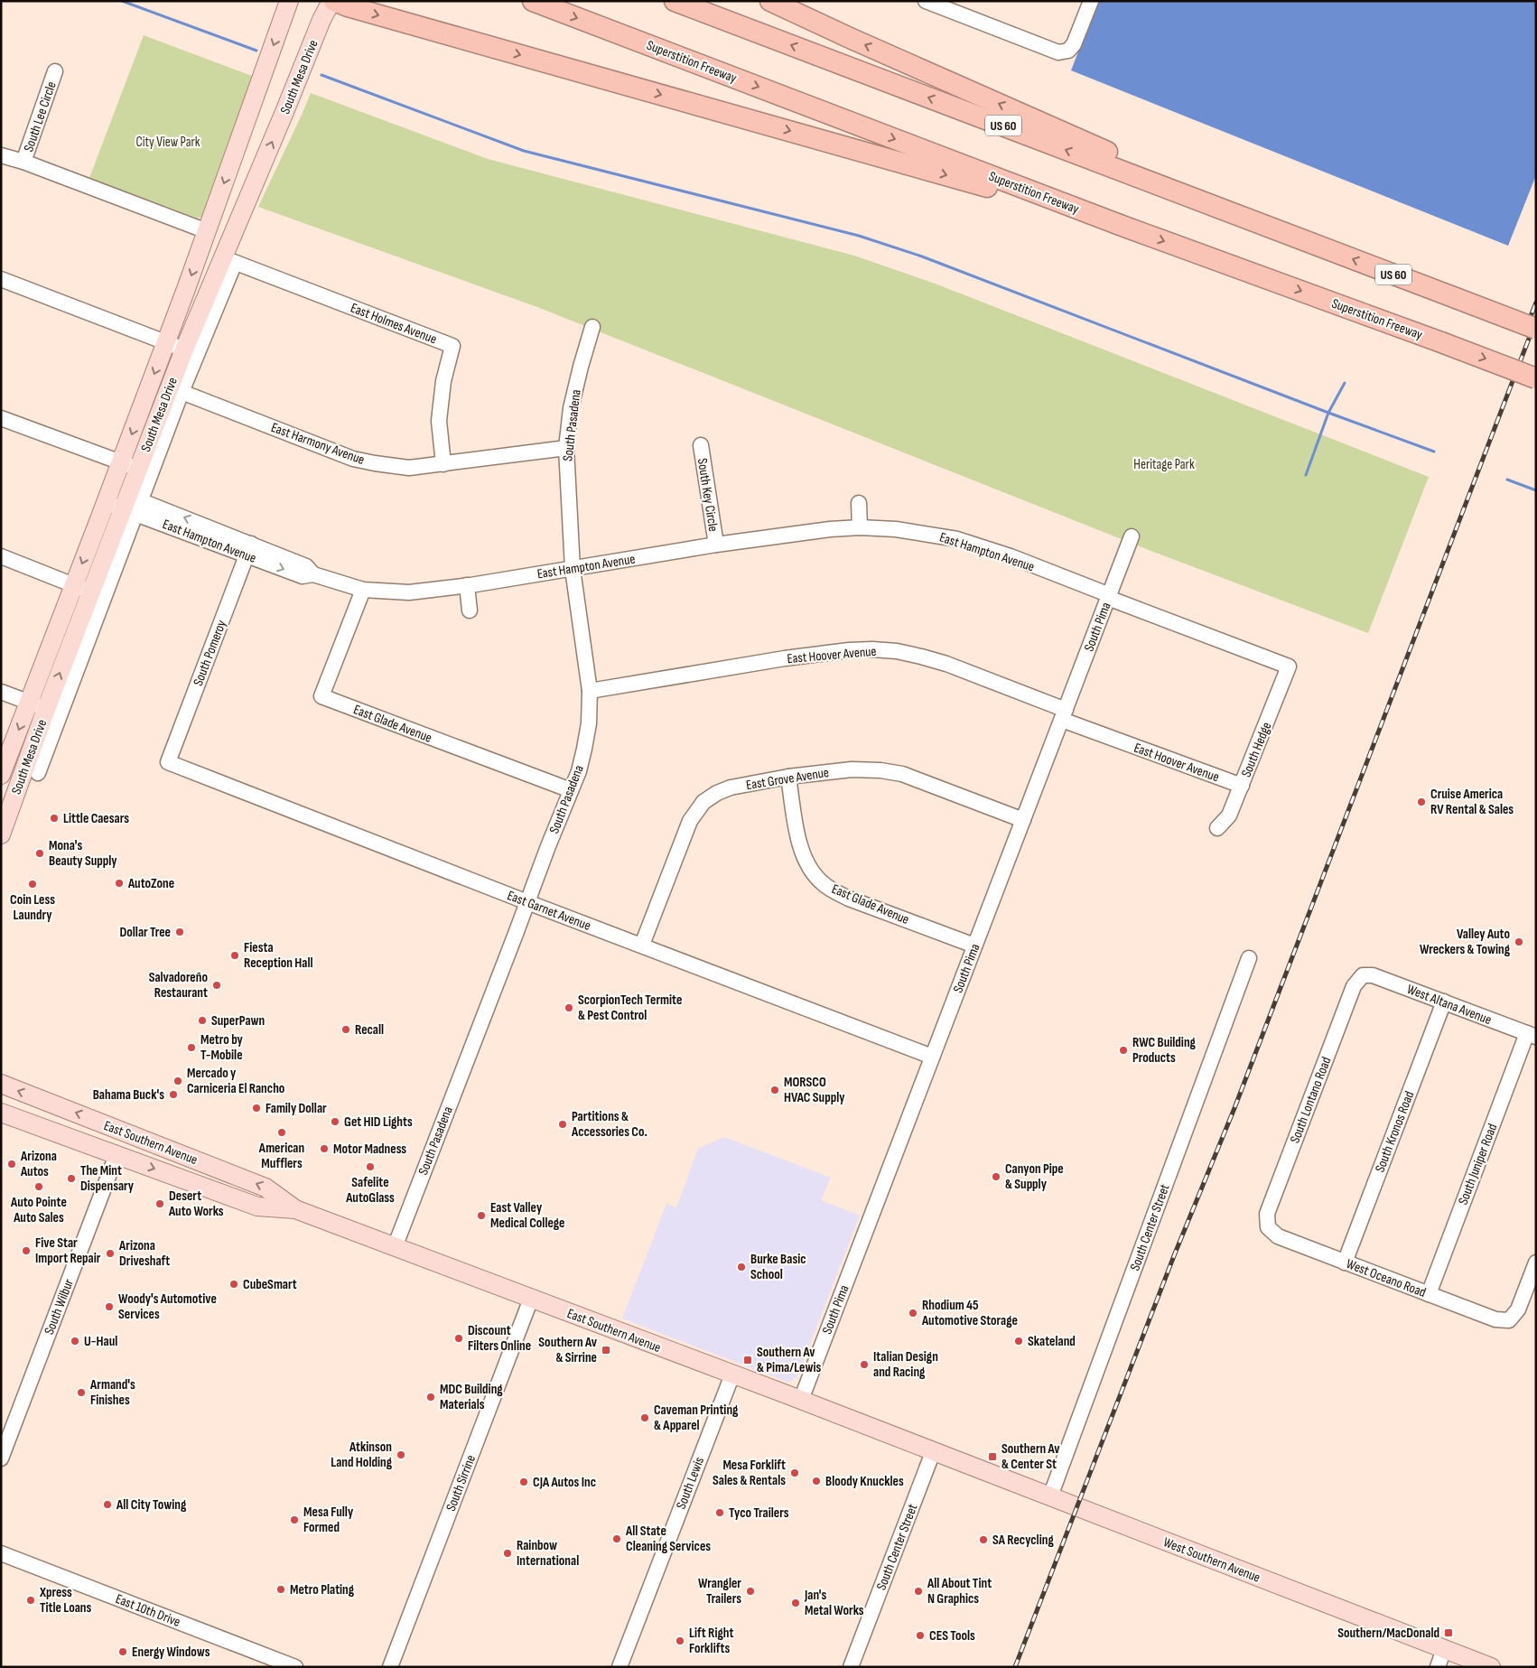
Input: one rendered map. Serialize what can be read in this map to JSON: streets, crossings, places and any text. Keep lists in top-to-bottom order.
{
  "streets": {
    "highway": ["Superstition Freeway", "US 60"],
    "main road": ["South Mesa Drive", "East Southern Avenue", "West Southern Avenue"],
    "street": [
      "South Lee Circle",
      "East Holmes Avenue",
      "South Pasadena",
      "East Harmony Avenue",
      "South Key Circle",
      "East Hampton Avenue",
      "South Pima",
      "South Pomeroy",
      "East Hoover Avenue",
      "East Glade Avenue",
      "South Hedge",
      "East Grove Avenue",
      "East Garnet Avenue",
      "West Altana Avenue",
      "South Lontano Road",
      "South Kronos Road",
      "South Juniper Road",
      "South Center Street",
      "West Oceano Road",
      "South Wilbur",
      "South Sirrine",
      "South Lewis",
      "East 10th Drive"
    ]
  },
  "crossings": [
    ["South Mesa Drive", "East Holmes Avenue"],
    ["South Mesa Drive", "East Harmony Avenue"],
    ["South Mesa Drive", "East Hampton Avenue"],
    ["East Holmes Avenue", "East Harmony Avenue"],
    ["South Pasadena", "East Harmony Avenue"],
    ["South Pasadena", "East Hampton Avenue"],
    ["South Pasadena", "East Hoover Avenue"],
    ["South Pasadena", "East Glade Avenue"],
    ["South Pasadena", "East Garnet Avenue"],
    ["South Pasadena", "East Southern Avenue"],
    ["South Key Circle", "East Hampton Avenue"],
    ["East Hampton Avenue", "South Pima"],
    ["East Hampton Avenue", "South Pomeroy"],
    ["East Hampton Avenue", "East Glade Avenue"],
    ["East Hampton Avenue", "South Hedge"],
    ["South Pima", "East Hoover Avenue"],
    ["South Pima", "East Glade Avenue"],
    ["South Pima", "East Grove Avenue"],
    ["South Pima", "East Garnet Avenue"],
    ["South Pima", "East Southern Avenue"],
    ["South Pomeroy", "East Garnet Avenue"],
    ["East Hoover Avenue", "South Hedge"],
    ["East Glade Avenue", "East Grove Avenue"],
    ["East Grove Avenue", "East Garnet Avenue"],
    ["West Altana Avenue", "South Lontano Road"],
    ["West Altana Avenue", "South Kronos Road"],
    ["West Altana Avenue", "South Juniper Road"],
    ["South Lontano Road", "West Oceano Road"],
    ["South Kronos Road", "West Oceano Road"],
    ["East Southern Avenue", "South Center Street"],
    ["East Southern Avenue", "South Wilbur"],
    ["East Southern Avenue", "South Sirrine"],
    ["East Southern Avenue", "South Lewis"],
    ["East Southern Avenue", "West Southern Avenue"],
    ["South Juniper Road", "West Oceano Road"],
    ["South Center Street", "West Southern Avenue"]
  ],
  "parks": ["City View Park", "Heritage Park"],
  "places": {
    "other": [
      "Cruise America RV Rental & Sales",
      "Little Caesars",
      "Mona's Beauty Supply",
      "AutoZone",
      "Coin Less Laundry",
      "Dollar Tree",
      "Valley Auto Wreckers & Towing",
      "Fiesta Reception Hall",
      "Salvadoreño Restaurant",
      "ScorpionTech Termite & Pest Control",
      "SuperPawn",
      "Recall",
      "Metro by T-Mobile",
      "RWC Building Products",
      "Mercado y Carniceria El Rancho",
      "MORSCO HVAC Supply",
      "Bahama Buck's",
      "Family Dollar",
      "Get HID Lights",
      "Partitions & Accessories Co.",
      "American Mufflers",
      "Motor Madness",
      "Arizona Autos",
      "Safelite AutoGlass",
      "Canyon Pipe & Supply",
      "The Mint Dispensary",
      "Auto Pointe Auto Sales",
      "Desert Auto Works",
      "East Valley Medical College",
      "Five Star Import Repair",
      "Arizona Driveshaft",
      "Burke Basic School",
      "CubeSmart",
      "Woody's Automotive Services",
      "Rhodium 45 Automotive Storage",
      "Discount Filters Online",
      "U-Haul",
      "Skateland",
      "Italian Design and Racing",
      "Armand's Finishes",
      "MDC Building Materials",
      "Caveman Printing & Apparel",
      "Atkinson Land Holding",
      "Mesa Forklift Sales & Rentals",
      "Bloody Knuckles",
      "CJA Autos Inc",
      "All City Towing",
      "Tyco Trailers",
      "Mesa Fully Formed",
      "All State Cleaning Services",
      "SA Recycling",
      "Rainbow International",
      "Metro Plating",
      "Wrangler Trailers",
      "All About Tint N Graphics",
      "Xpress Title Loans",
      "Jan's Metal Works",
      "CES Tools",
      "Lift Right Forklifts",
      "Energy Windows"
    ],
    "transit": [
      "Southern Av & Sirrine",
      "Southern Av & Pima/Lewis",
      "Southern Av & Center St",
      "Southern/MacDonald"
    ]
  }
}
